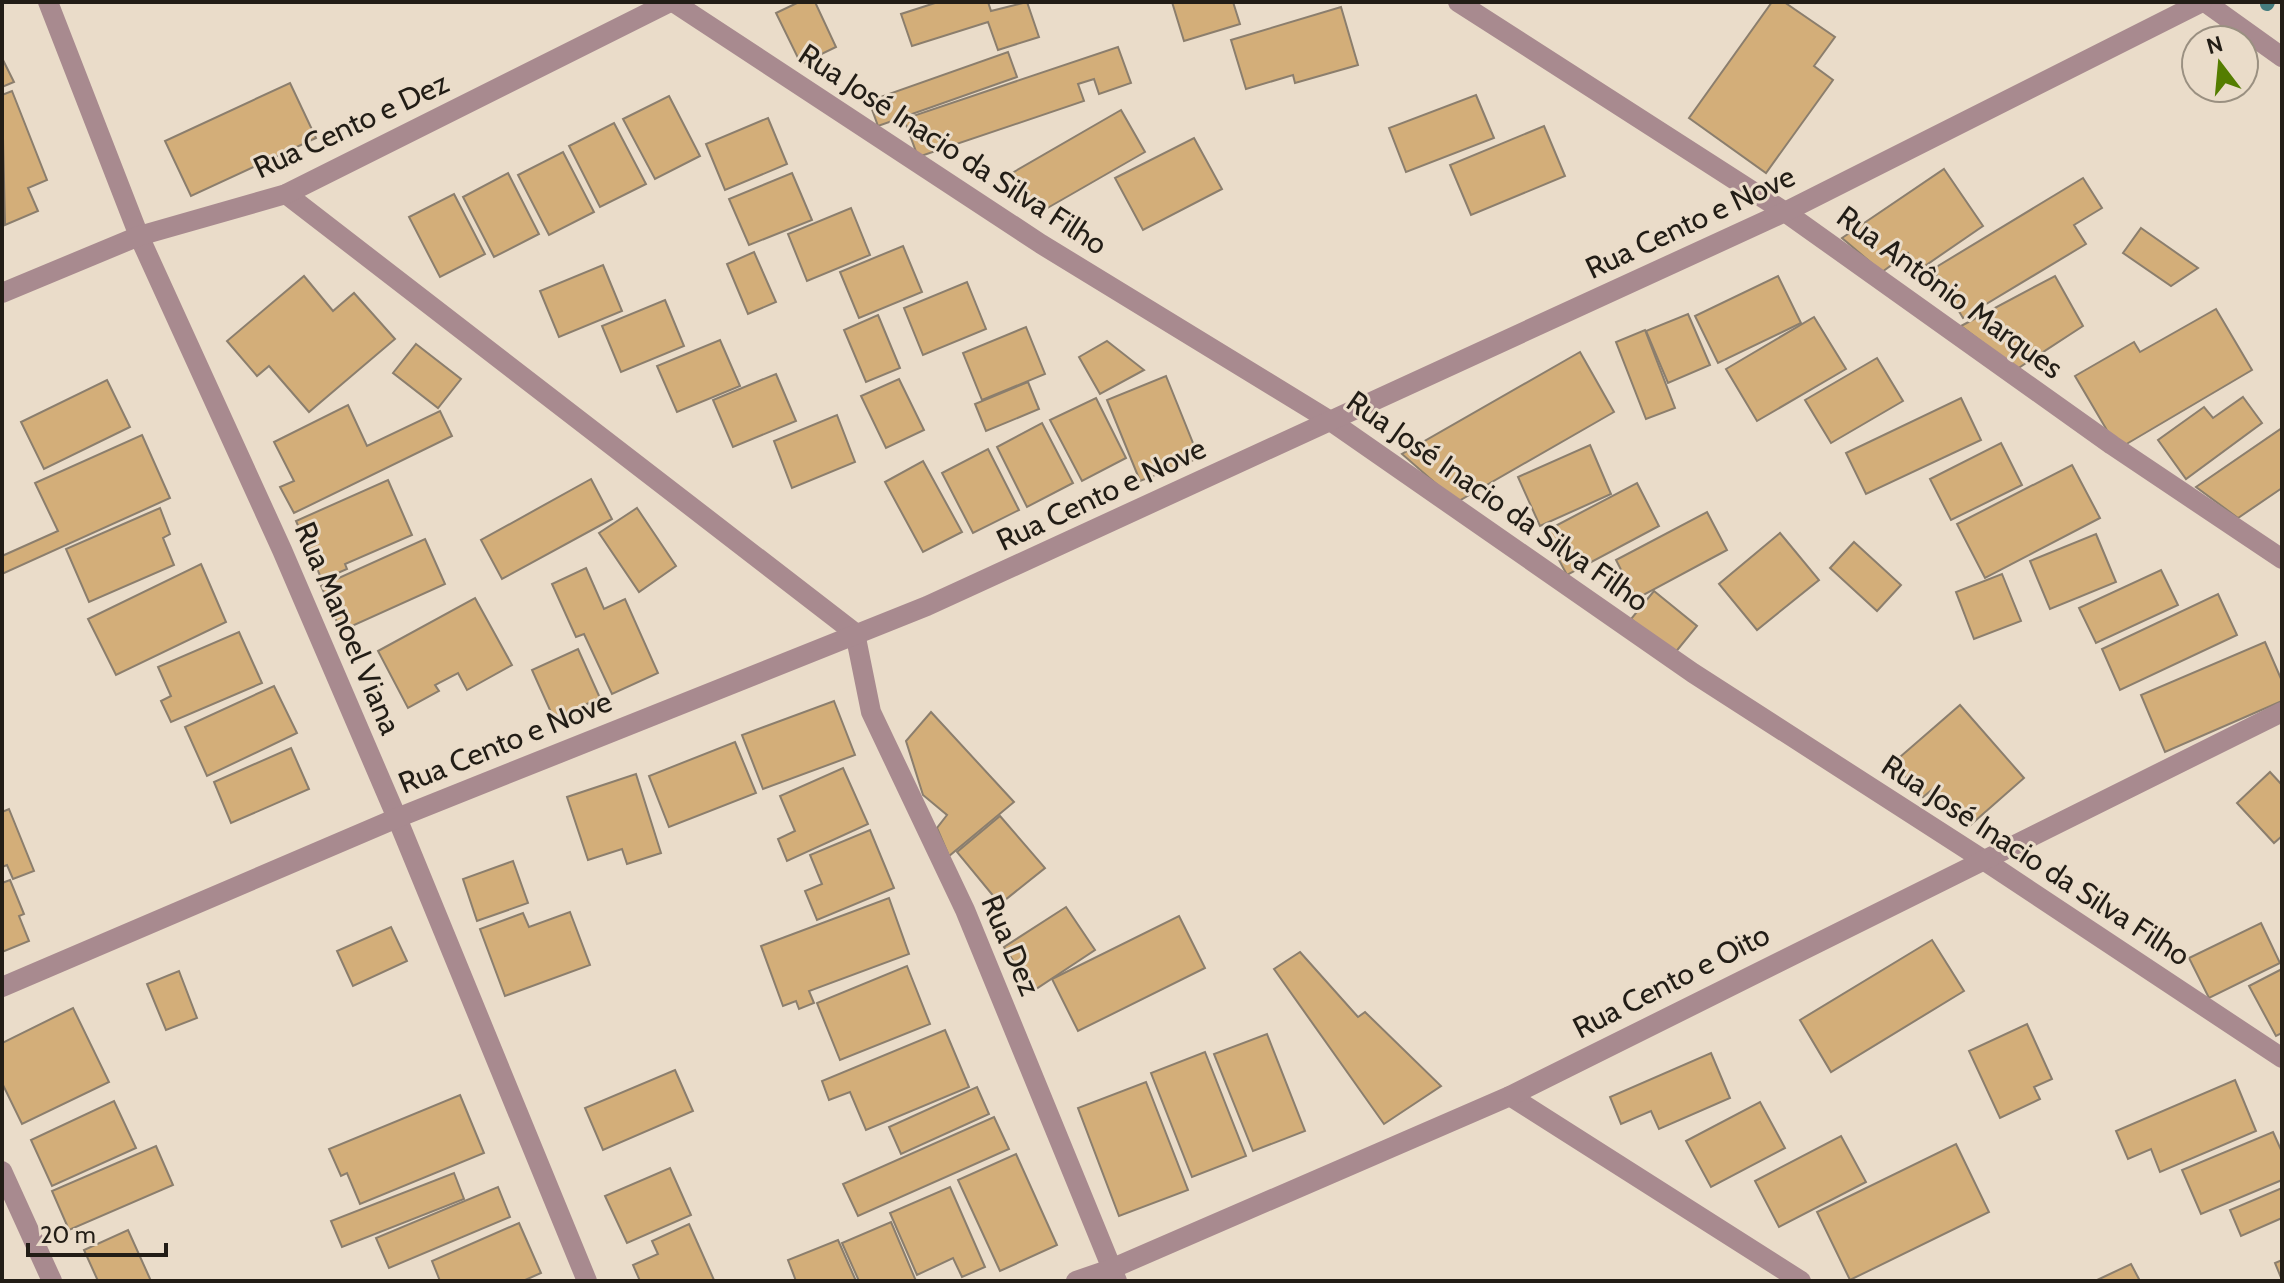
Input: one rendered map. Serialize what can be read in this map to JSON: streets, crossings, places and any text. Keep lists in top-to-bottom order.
{
  "streets": {
    "street": [
      "Rua Cento e Dez",
      "Rua José Inacio da Silva Filho",
      "Rua Cento e Nove",
      "Rua Antônio Marques",
      "Rua Manoel Viana",
      "Rua Dez",
      "Rua Cento e Oito"
    ]
  },
  "crossings": [
    ["Rua Cento e Dez", "Rua José Inacio da Silva Filho"],
    ["Rua Cento e Dez", "Rua Manoel Viana"],
    ["Rua José Inacio da Silva Filho", "Rua Cento e Nove"],
    ["Rua José Inacio da Silva Filho", "Rua Cento e Oito"],
    ["Rua Cento e Nove", "Rua Antônio Marques"],
    ["Rua Cento e Nove", "Rua Manoel Viana"],
    ["Rua Cento e Nove", "Rua Dez"],
    ["Rua Dez", "Rua Cento e Oito"]
  ],
  "scale_bar": "20 m",
  "north": "top"
}
